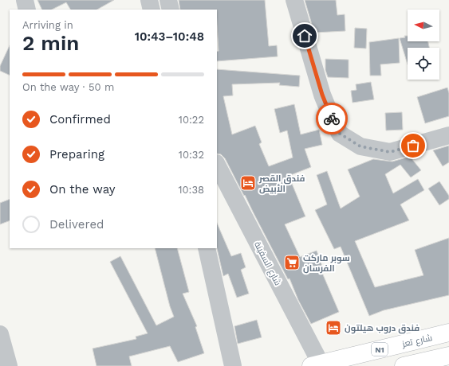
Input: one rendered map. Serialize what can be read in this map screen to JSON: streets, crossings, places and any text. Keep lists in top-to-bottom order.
{
  "streets": {
    "highway": ["شارع تعز", "N1"],
    "street": ["شارع السفينة"]
  },
  "crossings": [
    ["شارع السفينة", "شارع تعز"]
  ],
  "places": {
    "hotel": ["فندق القصر الأبيض", "فندق دروب هيلتون"],
    "supermarket": ["سوبر ماركت الفرسان"]
  },
  "north": "left",
  "page": {
    "heading": ["2 min", "Arriving in", "10:43–10:48"],
    "bar": "On the way · 50 m",
    "list": [
      ["Confirmed", "10:22"],
      ["Preparing", "10:32"],
      ["On the way", "10:38"],
      "Delivered"
    ]
  }
}
